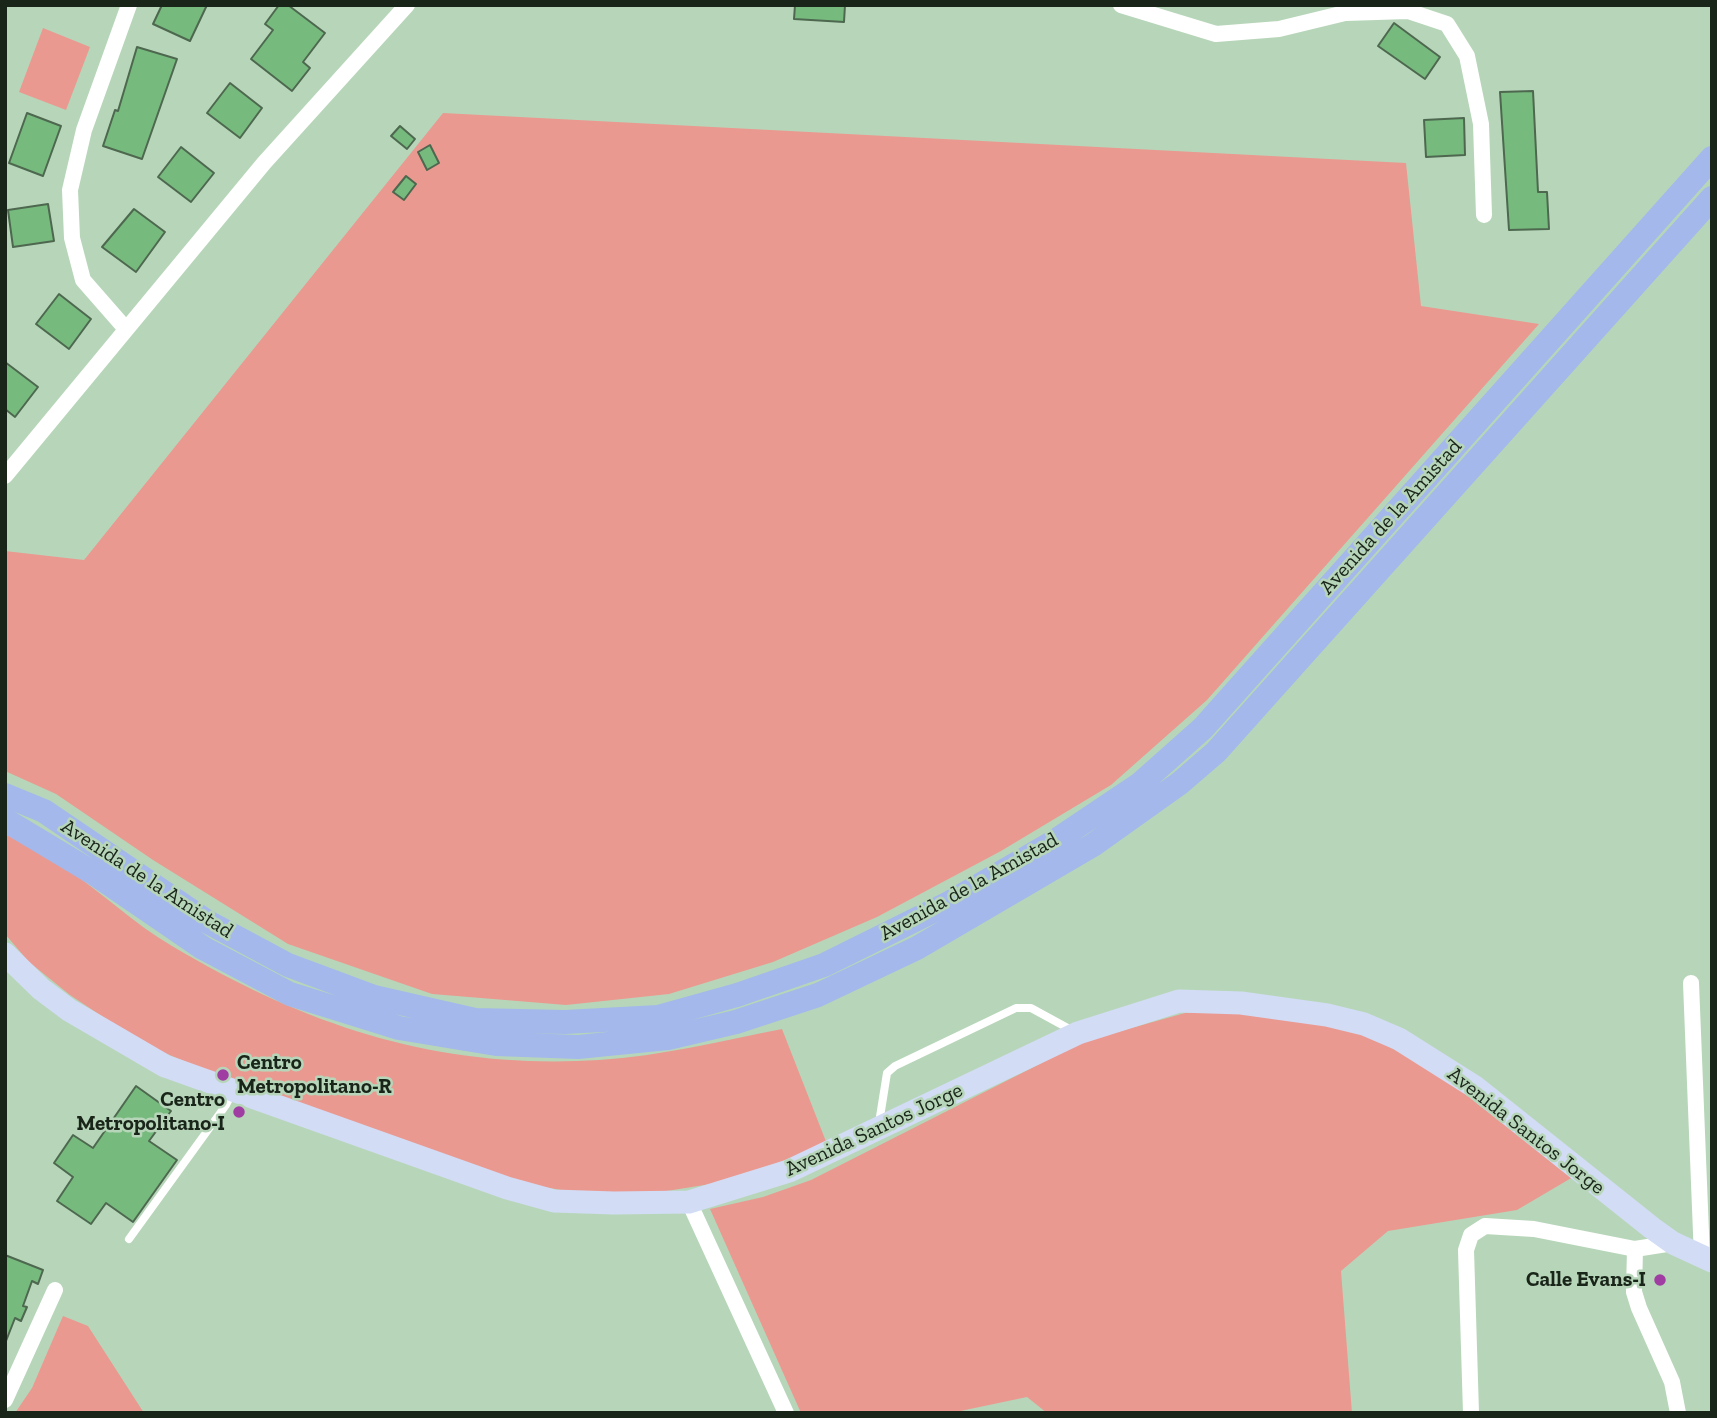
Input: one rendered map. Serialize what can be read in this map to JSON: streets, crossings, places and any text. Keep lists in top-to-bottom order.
{
  "streets": {
    "main road": ["Avenida de la Amistad", "Avenida Santos Jorge"]
  },
  "places": ["Centro Metropolitano-R", "Centro Metropolitano-I", "Calle Evans-I"]
}
